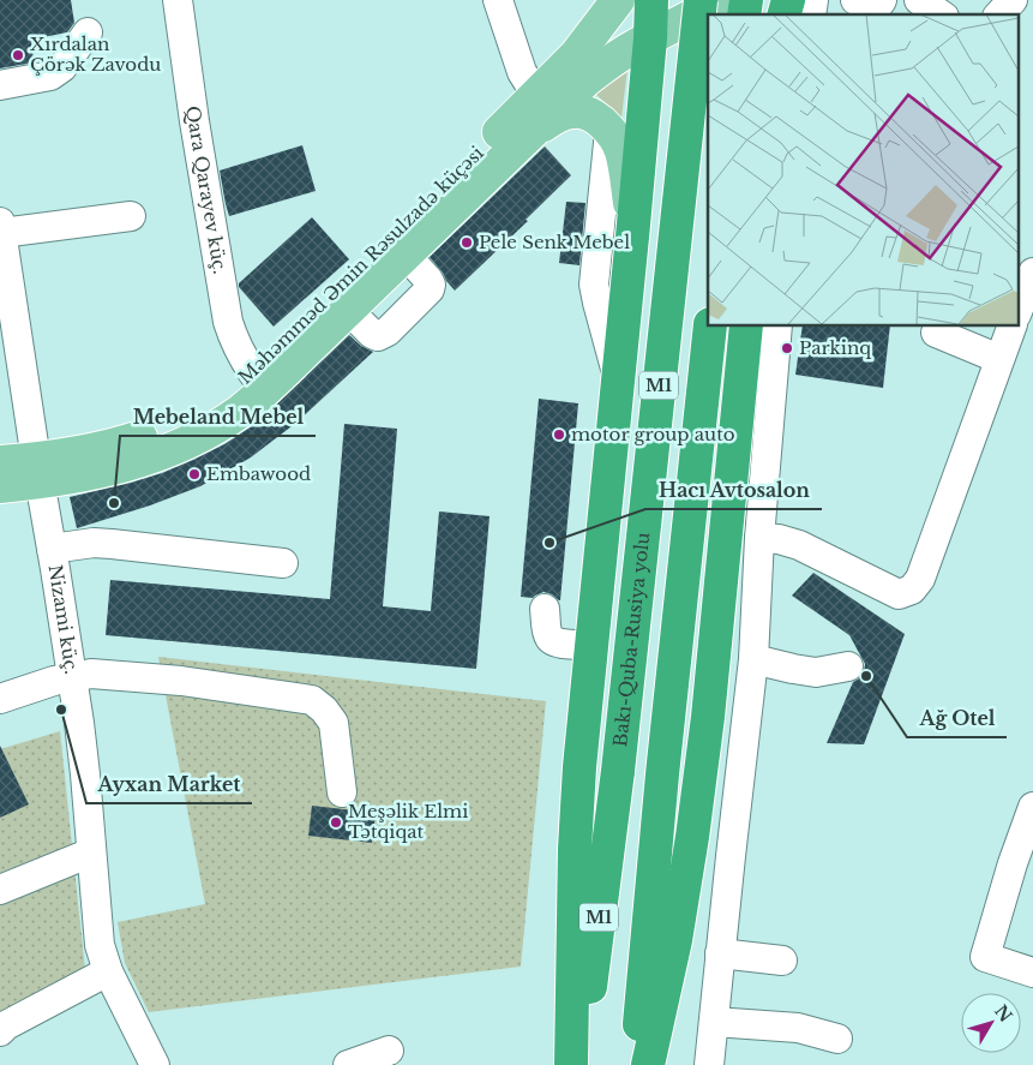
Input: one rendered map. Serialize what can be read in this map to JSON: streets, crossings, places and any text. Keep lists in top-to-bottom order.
{
  "streets": {
    "highway": ["M1", "Bakı-Quba-Rusiya yolu"],
    "main road": ["Məhəmməd Əmin Rəsulzadə küçəsi"],
    "street": ["Qara Qarayev küç.", "Nizami küç."]
  },
  "crossings": [
    ["Qara Qarayev küç.", "Məhəmməd Əmin Rəsulzadə küçəsi"],
    ["Məhəmməd Əmin Rəsulzadə küçəsi", "Nizami küç."]
  ],
  "places": [
    "Xırdalan Çörək Zavodu",
    "Pele Senk Mebel",
    "Parkinq",
    "motor group auto",
    "Embawood",
    "Mebeland Mebel",
    "Hacı Avtosalon",
    "Ağ Otel",
    "Ayxan Market",
    "Meşəlik Elmi Tətqiqat"
  ],
  "north": "top right"
}
